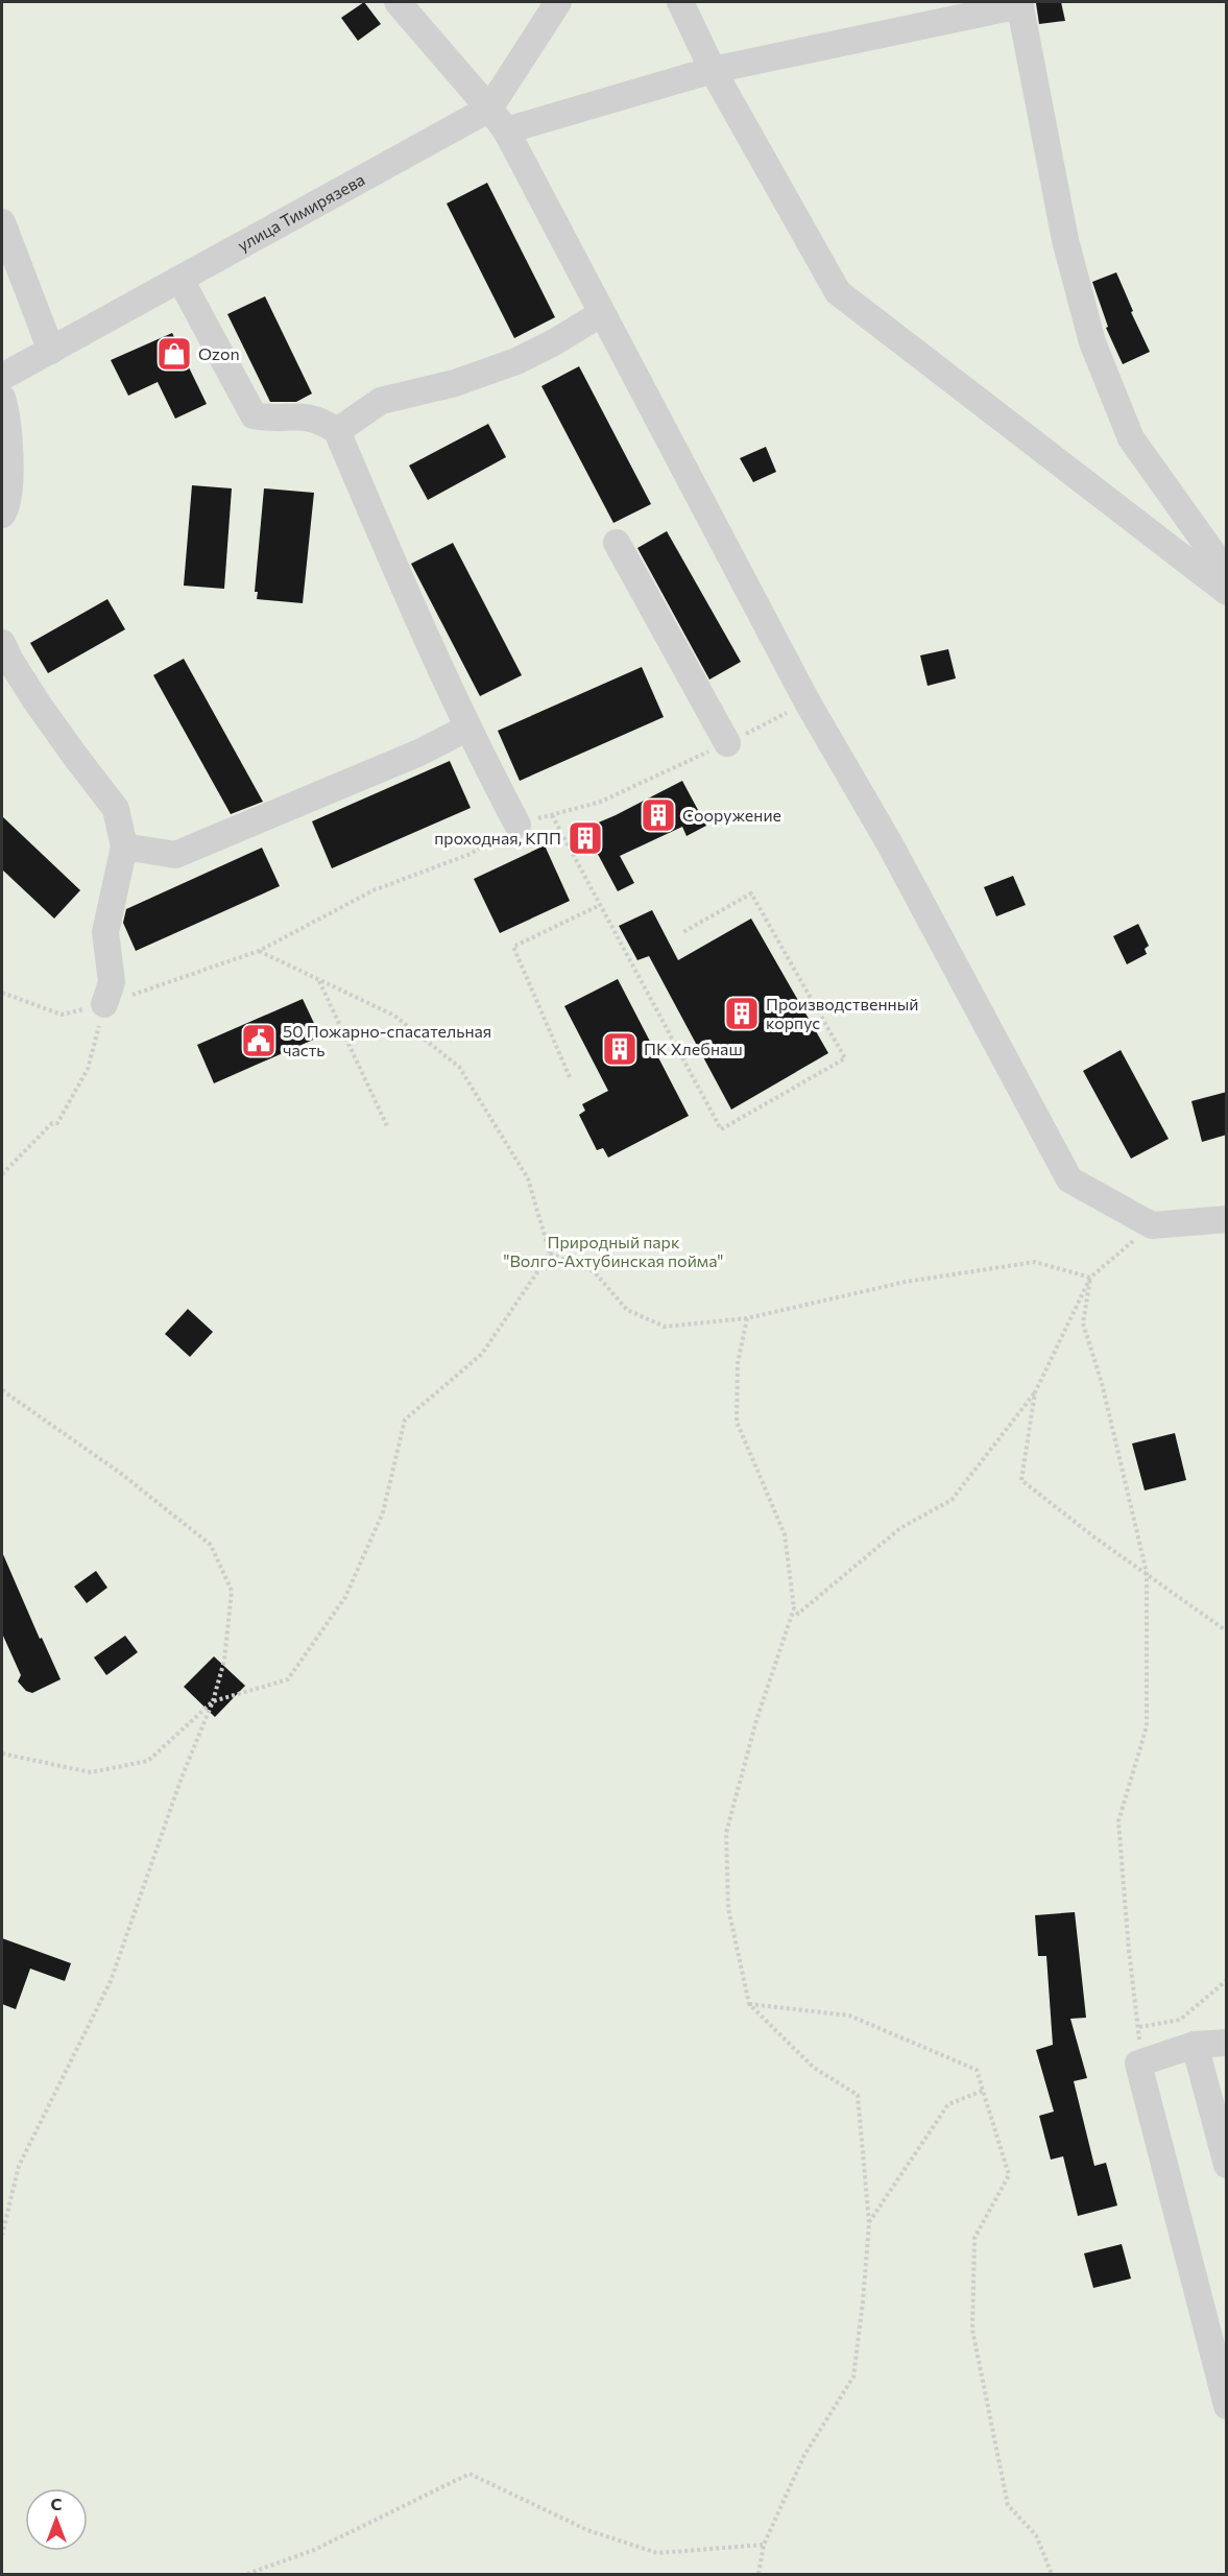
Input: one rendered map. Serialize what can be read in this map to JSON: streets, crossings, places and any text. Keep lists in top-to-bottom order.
{
  "streets": {
    "street": ["улица Тимирязева"]
  },
  "parks": ["Природный парк \"Волго-Ахтубинская пойма\""],
  "places": {
    "shop": ["Ozon"],
    "building": [
      "Сооружение",
      "проходная, КПП",
      "Производственный корпус",
      "ПК Хлебнаш"
    ],
    "public building": ["50 Пожарно-спасательная часть"]
  },
  "north": "top"
}
